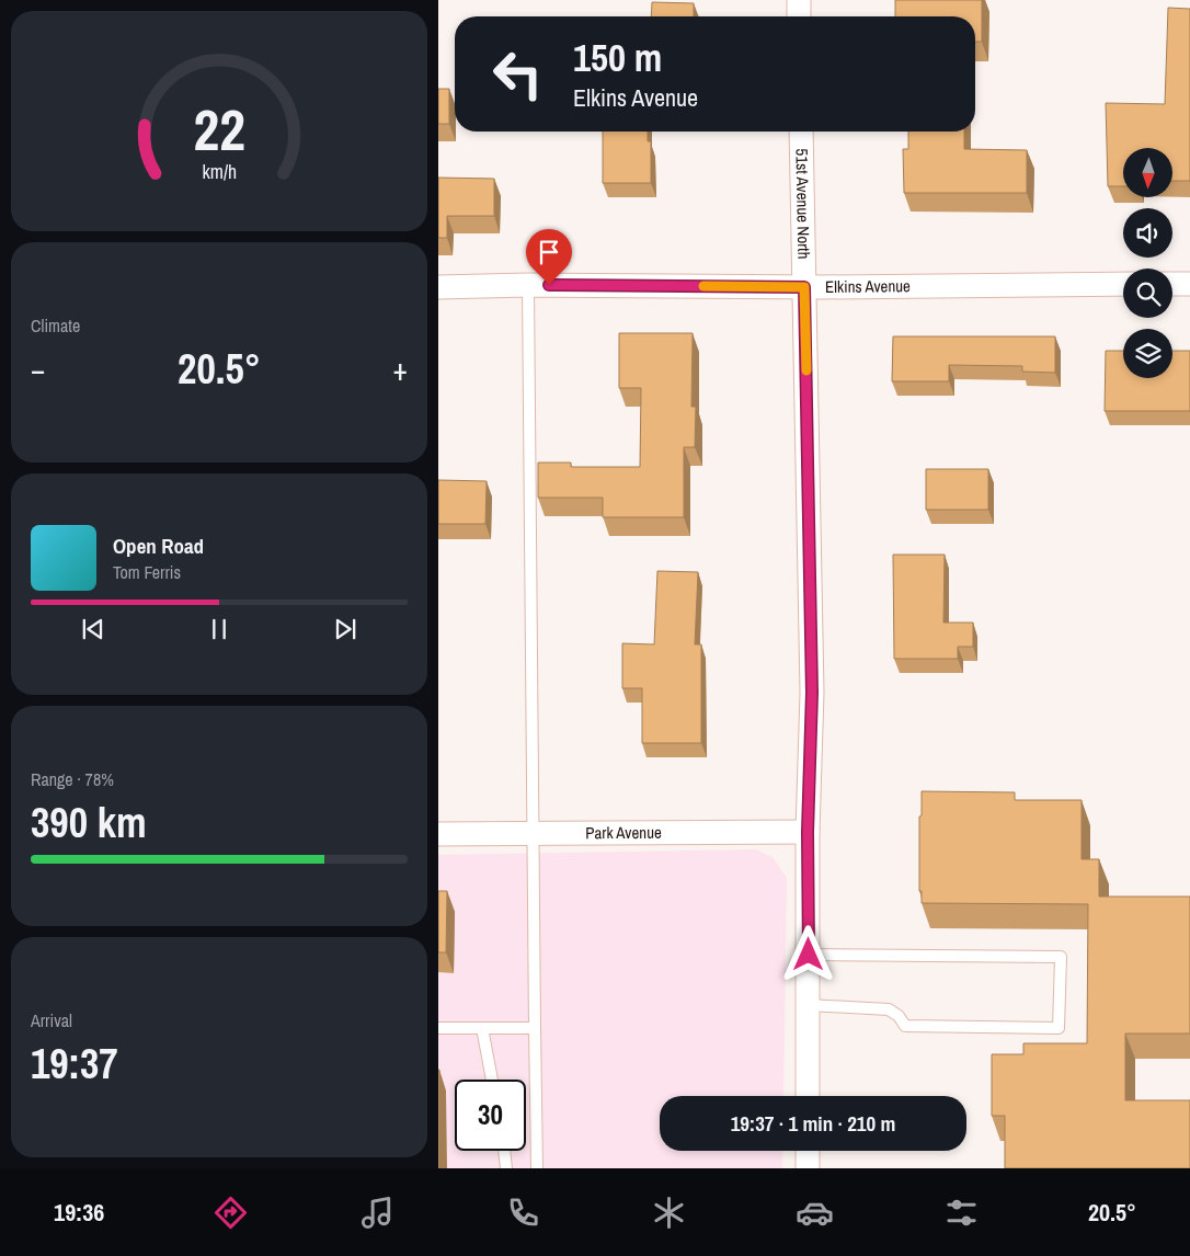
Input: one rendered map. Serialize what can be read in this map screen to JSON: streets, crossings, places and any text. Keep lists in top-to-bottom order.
{
  "streets": {
    "street": ["51st Avenue North", "Elkins Avenue", "Park Avenue"]
  },
  "crossings": [
    ["51st Avenue North", "Elkins Avenue"],
    ["51st Avenue North", "Park Avenue"]
  ],
  "north": "bottom",
  "page": {
    "turn": ["150 m", "Elkins Avenue"],
    "tile": [
      "Climate",
      ["Range · 78%", "390 km"],
      ["Arrival", "19:37"]
    ],
    "heat": ["−", "20.5°", "+"],
    "song": ["Open Road", "Tom Ferris"],
    "limit": "30",
    "trip": "19:37 · 1 min · 210 m",
    "tabs": ["19:36", "20.5°"],
    "gauge": ["22", "km/h"]
  }
}
